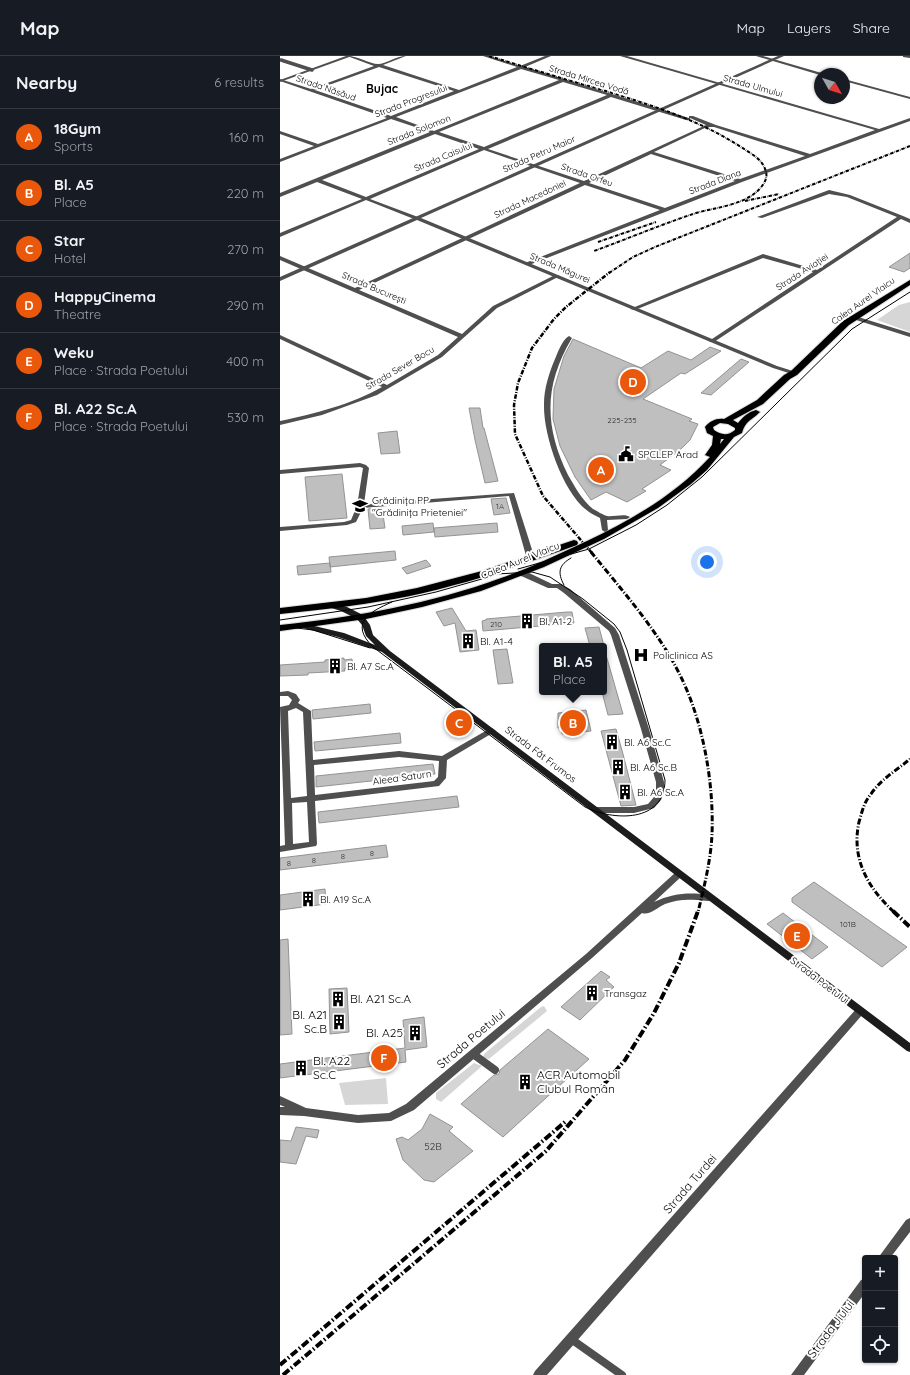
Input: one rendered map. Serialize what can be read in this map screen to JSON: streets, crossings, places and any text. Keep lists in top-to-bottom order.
{
  "streets": {
    "main road": ["Calea Aurel Vlaicu", "Strada Făt Frumos", "Strada Poetului"],
    "street": [
      "Strada Mircea Vodă",
      "Strada Ulmului",
      "Strada Năsăud",
      "Strada Progresului",
      "Strada Solomon",
      "Strada Petru Maior",
      "Strada Caisului",
      "Strada Orfeu",
      "Strada Diana",
      "Strada Macedoniei",
      "Strada Măgurei",
      "Strada Aviației",
      "Strada București",
      "Strada Sever Bocu",
      "Aleea Saturn",
      "Strada Turdei",
      "Strada Jiului"
    ]
  },
  "crossings": [
    ["Strada Mircea Vodă", "Strada Progresului"],
    ["Strada Mircea Vodă", "Strada Solomon"],
    ["Strada Mircea Vodă", "Strada Petru Maior"],
    ["Strada Mircea Vodă", "Strada Caisului"],
    ["Strada Mircea Vodă", "Strada Macedoniei"],
    ["Strada Ulmului", "Strada Petru Maior"],
    ["Strada Ulmului", "Strada Diana"],
    ["Strada Năsăud", "Strada Progresului"],
    ["Strada Năsăud", "Strada Orfeu"],
    ["Strada Progresului", "Strada Orfeu"],
    ["Strada Solomon", "Strada Orfeu"],
    ["Strada Solomon", "Strada Măgurei"],
    ["Strada Petru Maior", "Strada Orfeu"],
    ["Strada Petru Maior", "Strada Măgurei"],
    ["Strada Petru Maior", "Strada București"],
    ["Strada Caisului", "Strada Orfeu"],
    ["Strada Caisului", "Strada Măgurei"],
    ["Strada Orfeu", "Strada Diana"],
    ["Strada Orfeu", "Strada Macedoniei"],
    ["Strada Diana", "Strada Măgurei"],
    ["Strada Macedoniei", "Strada Măgurei"],
    ["Strada Macedoniei", "Strada București"],
    ["Strada Măgurei", "Strada Aviației"],
    ["Strada Măgurei", "Calea Aurel Vlaicu"],
    ["Strada Măgurei", "Strada Sever Bocu"],
    ["Strada București", "Strada Sever Bocu"],
    ["Calea Aurel Vlaicu", "Strada Făt Frumos"],
    ["Strada Făt Frumos", "Aleea Saturn"],
    ["Strada Făt Frumos", "Strada Poetului"],
    ["Strada Poetului", "Strada Turdei"]
  ],
  "districts": ["Bujac"],
  "places": {
    "public building": ["SPCLEP Arad"],
    "school or university": ["Grădinița PP \"Grădinița Prieteniei\""],
    "building": [
      "Bl. A1-2",
      "Bl. A1-4",
      "Bl. A7 Sc.A",
      "Bl. A6 Sc.C",
      "Bl. A6 Sc.B",
      "Bl. A6 Sc.A",
      "Bl. A19 Sc.A",
      "Transgaz",
      "Bl. A21 Sc.A",
      "Bl. A21 Sc.B",
      "Bl. A25",
      "Bl. A22 Sc.C",
      "ACR Automobil Clubul Român"
    ],
    "hospital": ["Policlinica AS"]
  },
  "house_numbers": [
    "225-235",
    "1A",
    "210",
    "8",
    "8",
    "8",
    "8",
    "101B",
    "52B"
  ],
  "north": "bottom right",
  "page": {
    "header": "Map",
    "nav": ["Map", "Layers", "Share"],
    "heading": ["Nearby", "6 results"],
    "list": [
      {
        "mark": "A",
        "name": "18Gym",
        "note": "Sports",
        "value": "160 m"
      },
      {
        "mark": "B",
        "name": "Bl. A5",
        "note": "Place",
        "value": "220 m"
      },
      {
        "mark": "C",
        "name": "Star",
        "note": "Hotel",
        "value": "270 m"
      },
      {
        "mark": "D",
        "name": "HappyCinema",
        "note": "Theatre",
        "value": "290 m"
      },
      {
        "mark": "E",
        "name": "Weku",
        "note": "Place · Strada Poetului",
        "value": "400 m"
      },
      {
        "mark": "F",
        "name": "Bl. A22 Sc.A",
        "note": "Place · Strada Poetului",
        "value": "530 m"
      }
    ],
    "pins": [
      "D",
      "A",
      "B",
      "C",
      "E",
      "F"
    ],
    "popup": ["Bl. A5", "Place"],
    "map_buttons": ["+", "−"]
  }
}
